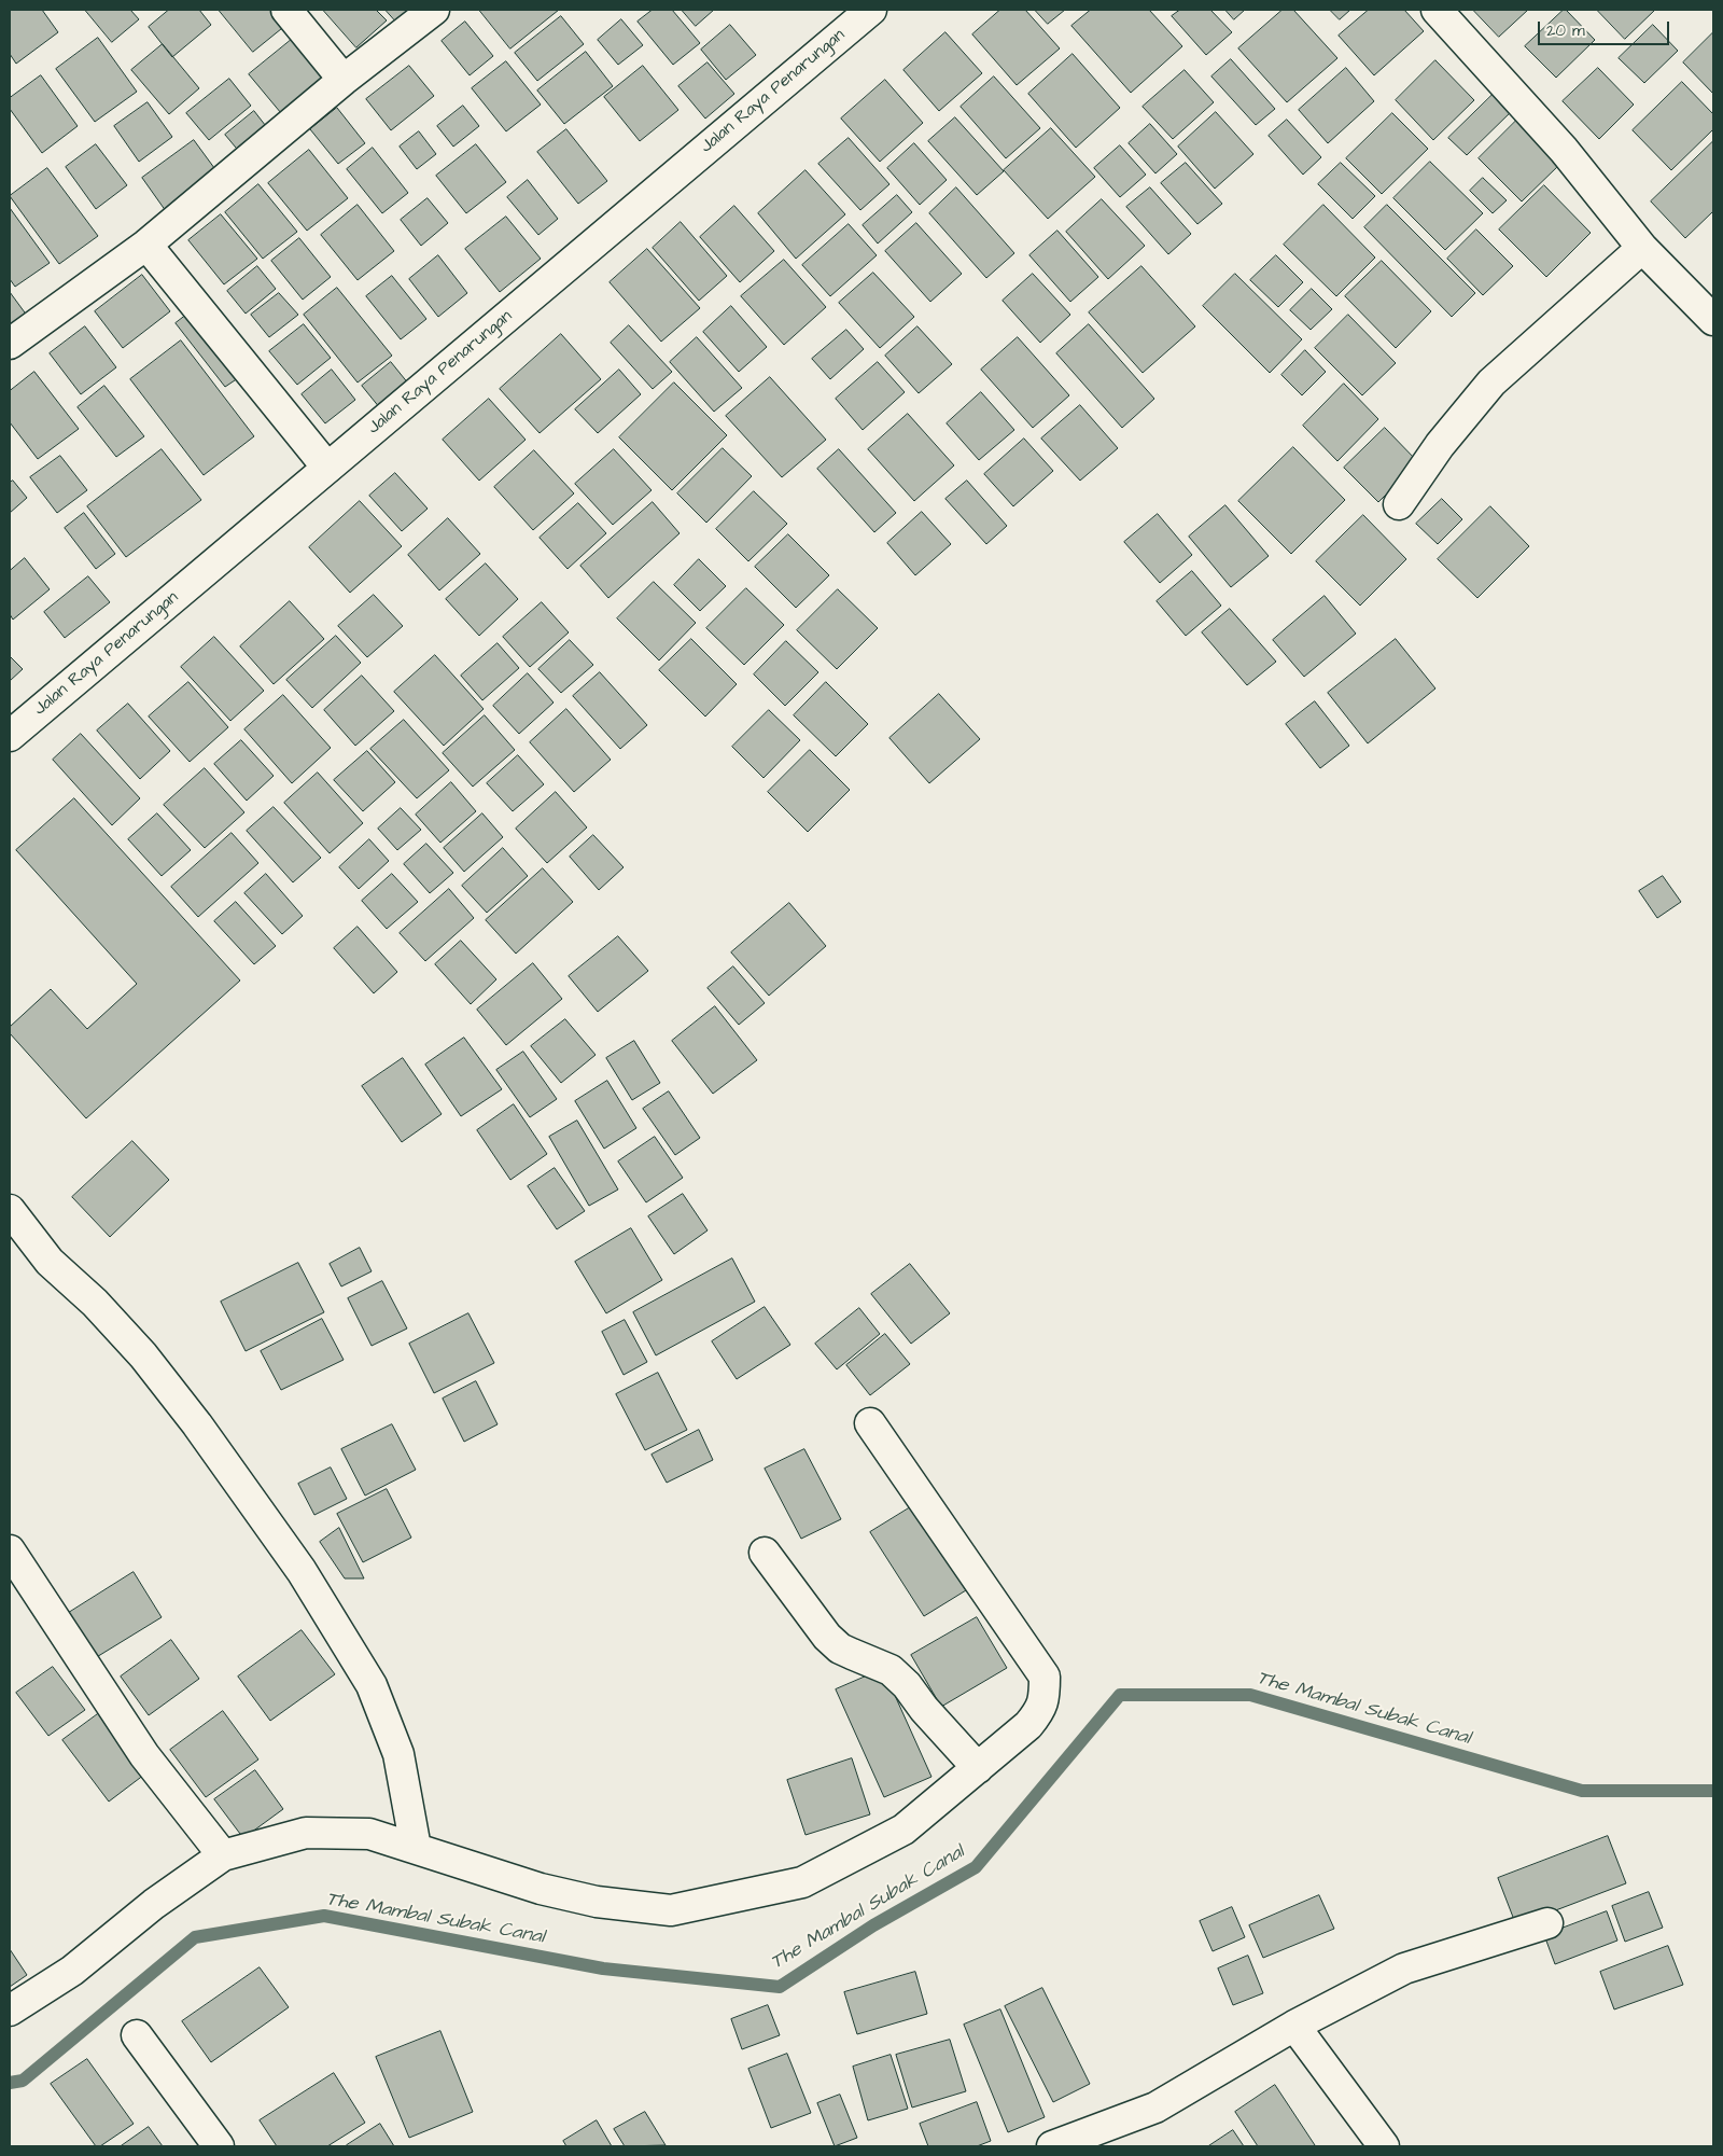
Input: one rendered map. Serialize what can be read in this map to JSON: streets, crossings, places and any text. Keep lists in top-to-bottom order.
{
  "streets": {
    "street": ["Jalan Raya Penarungan"]
  },
  "water": ["The Mambal Subak Canal"],
  "scale_bar": "20 m"
}
